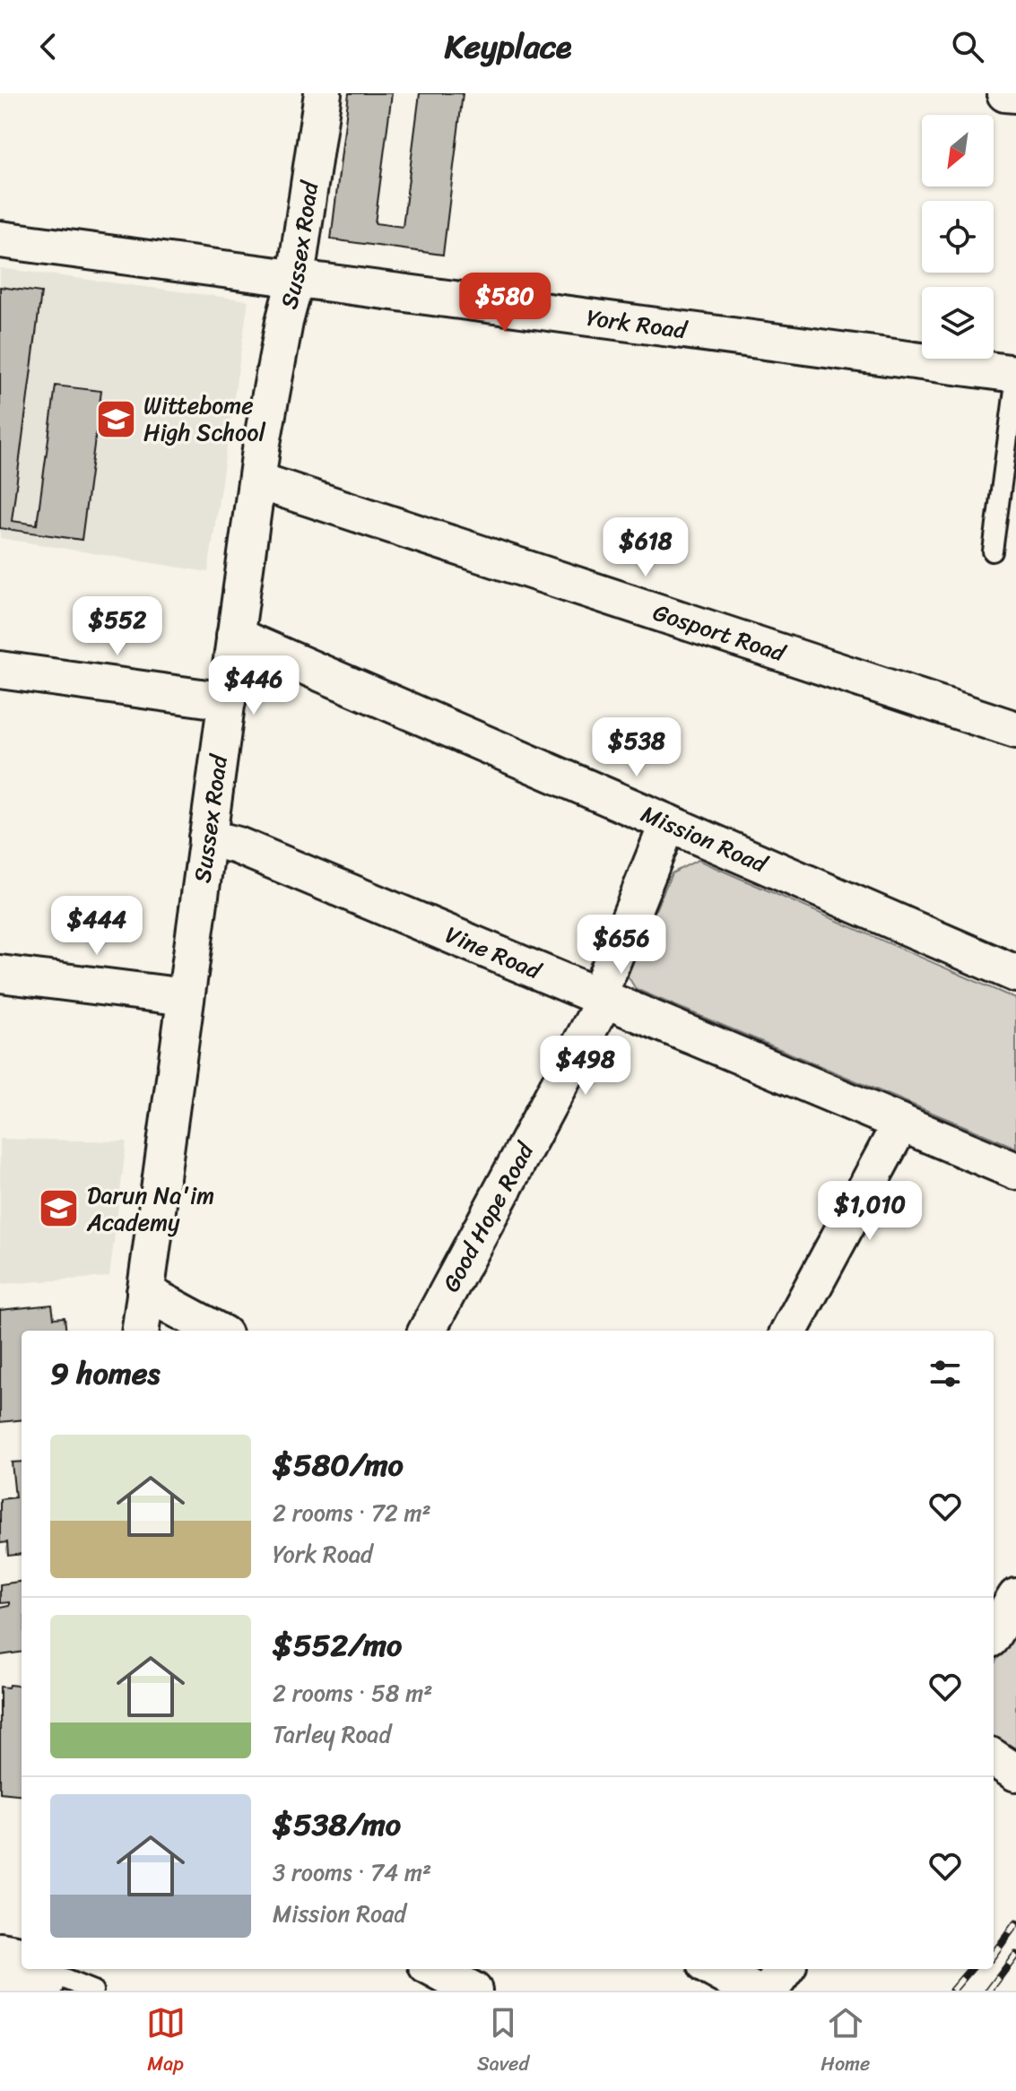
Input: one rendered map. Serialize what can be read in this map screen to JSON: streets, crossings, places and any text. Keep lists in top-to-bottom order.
{
  "streets": {
    "street": [
      "Sussex Road",
      "York Road",
      "Gosport Road",
      "Mission Road",
      "Vine Road",
      "Good Hope Road"
    ]
  },
  "crossings": [
    ["Sussex Road", "York Road"],
    ["Sussex Road", "Gosport Road"],
    ["Sussex Road", "Mission Road"],
    ["Sussex Road", "Vine Road"],
    ["Mission Road", "Good Hope Road"],
    ["Vine Road", "Good Hope Road"]
  ],
  "places": {
    "school or university": ["Wittebome High School", "Darun Na'im Academy"]
  },
  "north": "bottom left",
  "page": {
    "header": "Keyplace",
    "price": [
      "$580",
      "$618",
      "$552",
      "$446",
      "$538",
      "$444",
      "$656",
      "$498",
      "$1,010"
    ],
    "heading": "9 homes",
    "list": [
      {
        "name": "$580/mo",
        "note": "2 rooms · 72 m² · York Road"
      },
      {
        "name": "$552/mo",
        "note": "2 rooms · 58 m² · Tarley Road"
      },
      {
        "name": "$538/mo",
        "note": "3 rooms · 74 m² · Mission Road"
      }
    ],
    "tabs": ["Map", "Saved", "Home"]
  }
}
